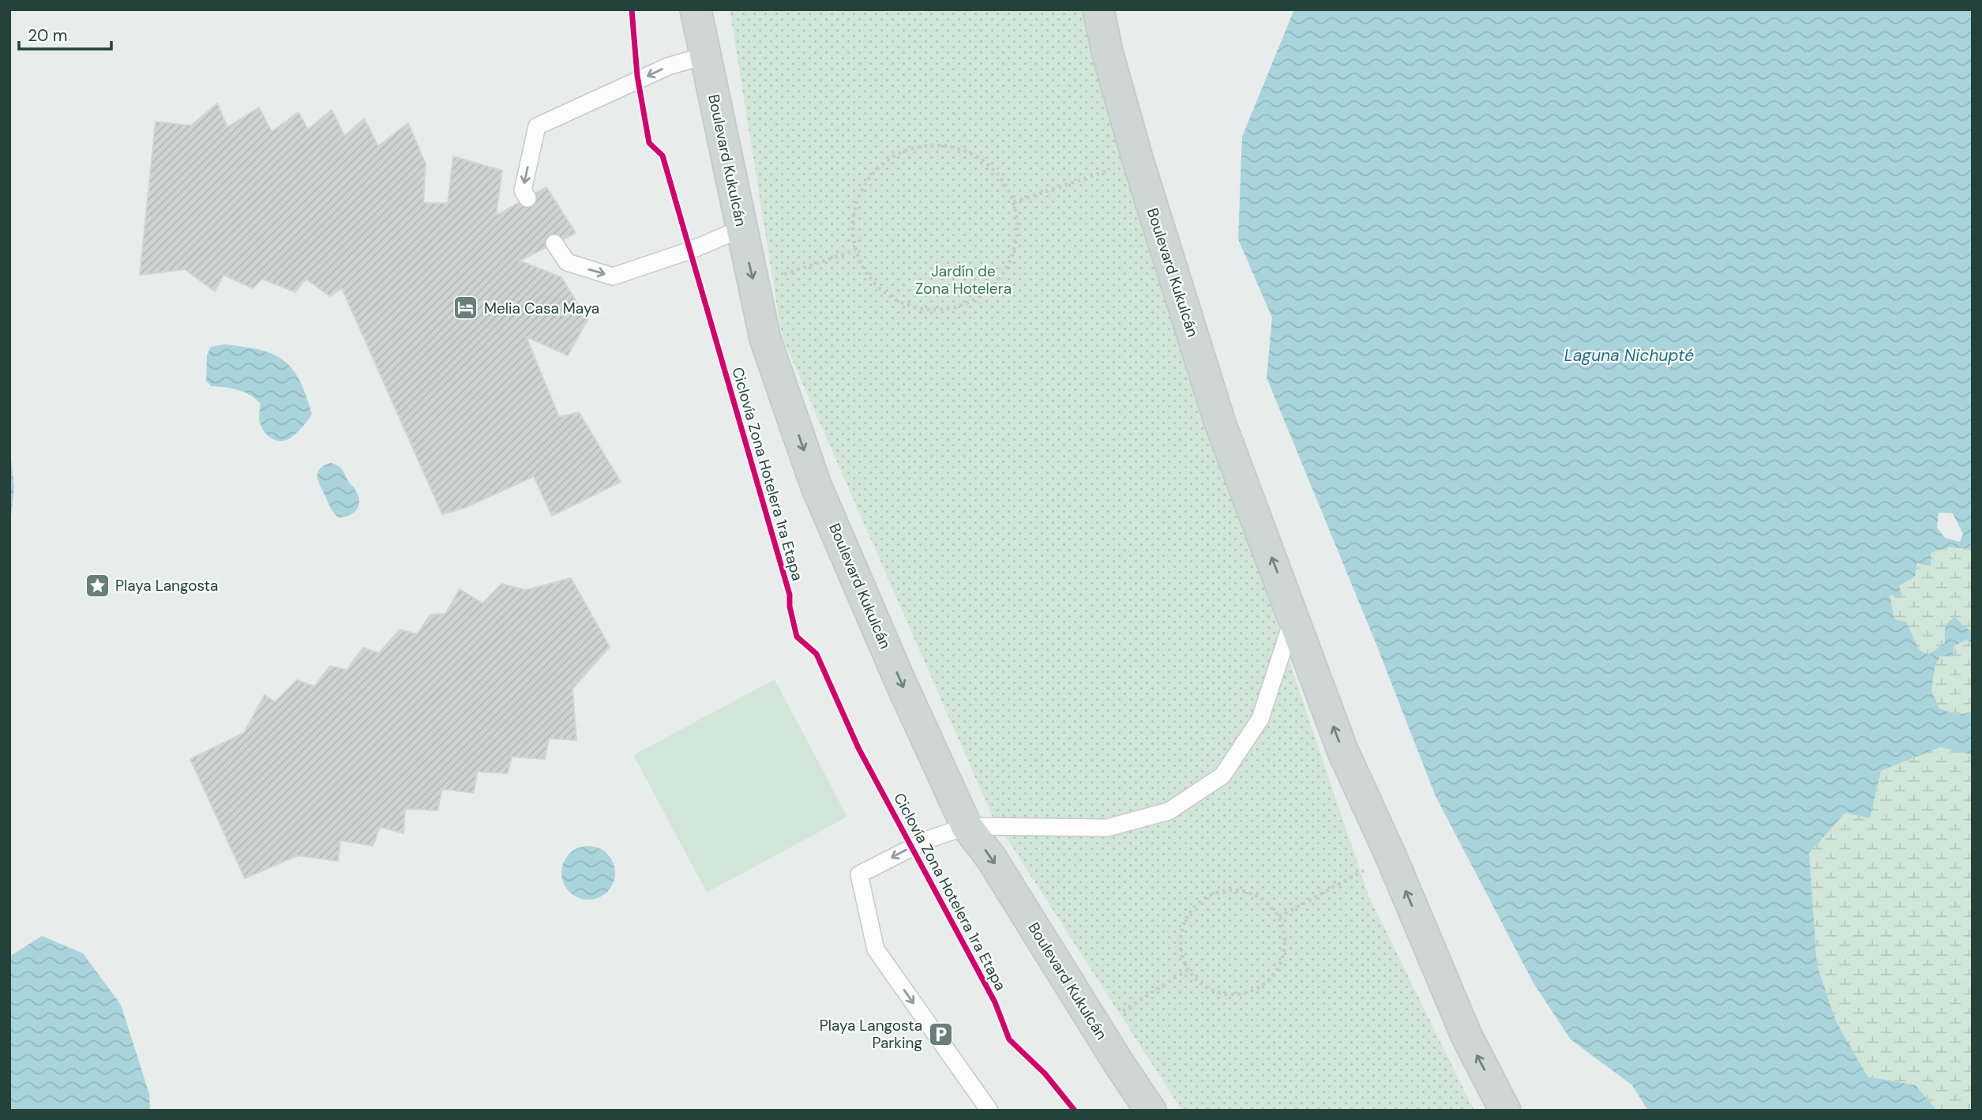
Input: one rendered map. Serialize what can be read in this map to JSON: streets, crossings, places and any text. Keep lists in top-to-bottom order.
{
  "streets": {
    "main road": ["Boulevard Kukulcán"],
    "cycle path": ["Ciclovía Zona Hotelera 1ra Etapa"]
  },
  "water": ["Laguna Nichupté"],
  "parks": ["Jardín de Zona Hotelera"],
  "places": {
    "hotel": ["Melia Casa Maya"],
    "place": ["Playa Langosta"],
    "parking": ["Playa Langosta Parking"]
  },
  "scale_bar": "20 m"
}
